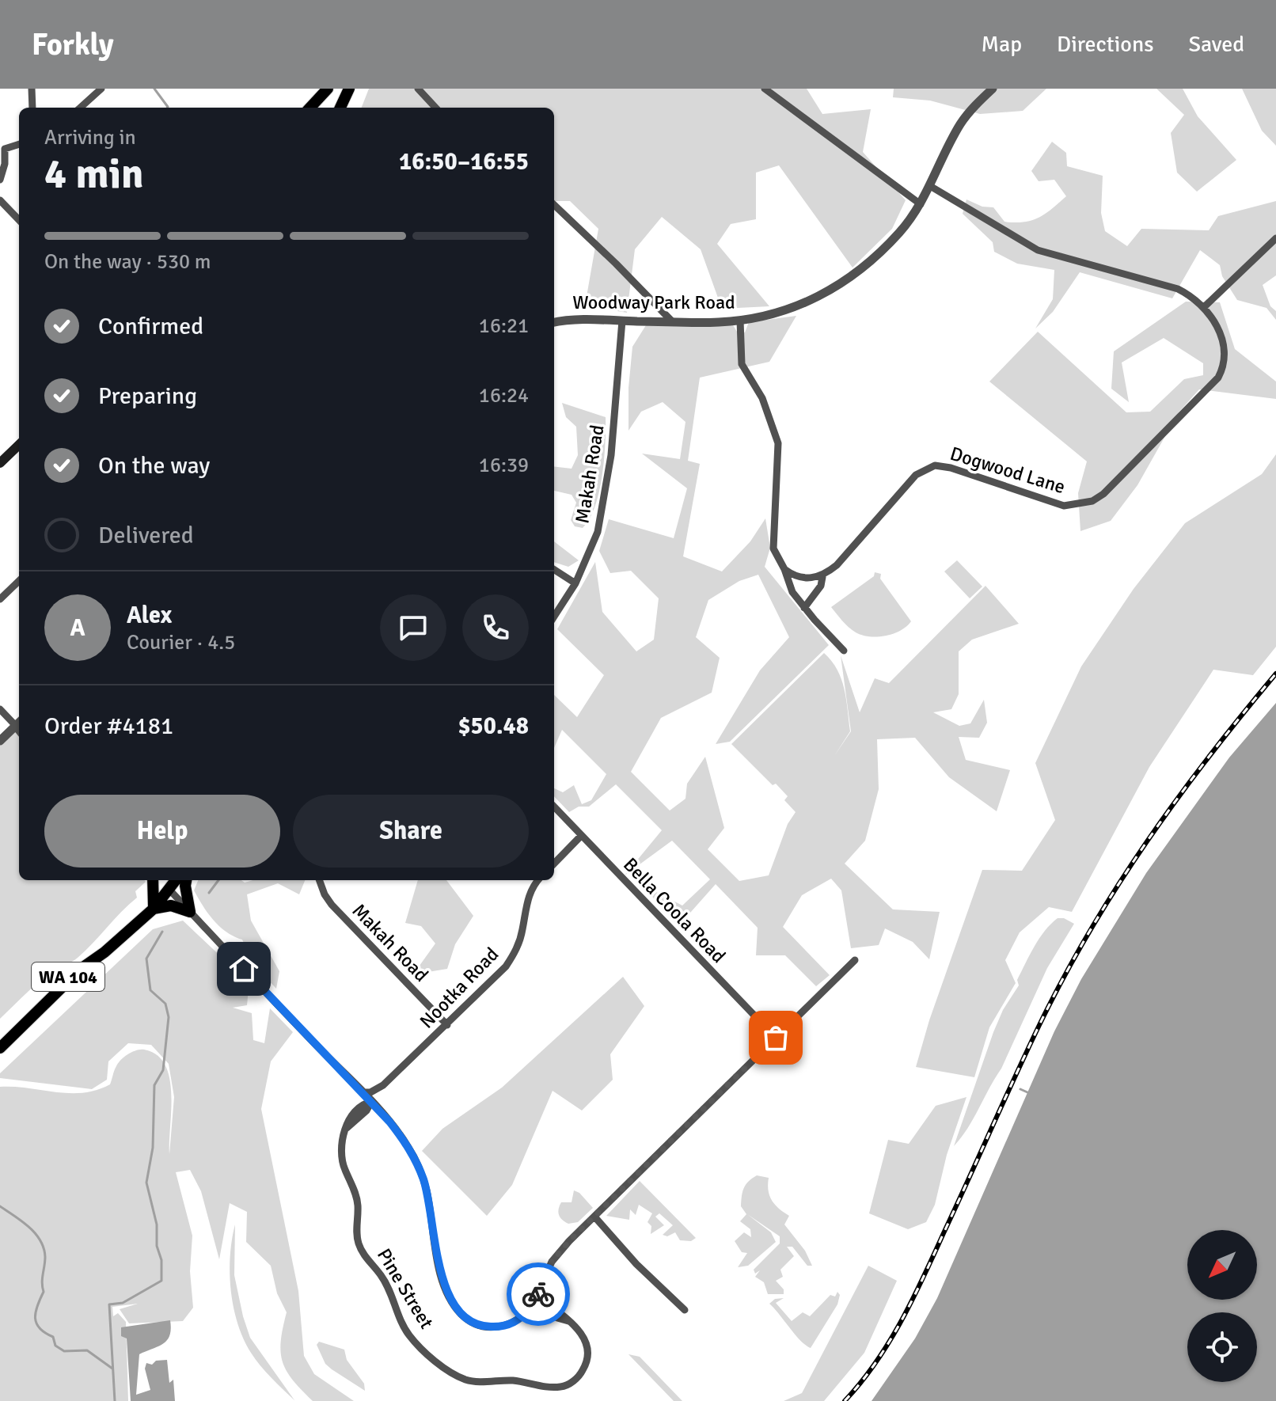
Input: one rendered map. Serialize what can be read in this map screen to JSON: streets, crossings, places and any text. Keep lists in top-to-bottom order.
{
  "streets": {
    "main road": ["WA 104"],
    "street": [
      "Woodway Park Road",
      "Dogwood Lane",
      "Makah Road",
      "Bella Coola Road",
      "Nootka Road",
      "Pine Street"
    ]
  },
  "crossings": [
    ["Woodway Park Road", "Makah Road"],
    ["Makah Road", "Nootka Road"]
  ],
  "north": "bottom left",
  "page": {
    "header": "Forkly",
    "nav": ["Map", "Directions", "Saved"],
    "heading": ["4 min", "Arriving in", "16:50–16:55"],
    "panel": [
      "Alex",
      "Courier · 4.5",
      "Order #4181",
      "$50.48"
    ],
    "bar": "On the way · 530 m",
    "list": [
      ["Confirmed", "16:21"],
      ["Preparing", "16:24"],
      ["On the way", "16:39"],
      "Delivered"
    ],
    "round": "A",
    "buttons": ["Help", "Share"]
  }
}
